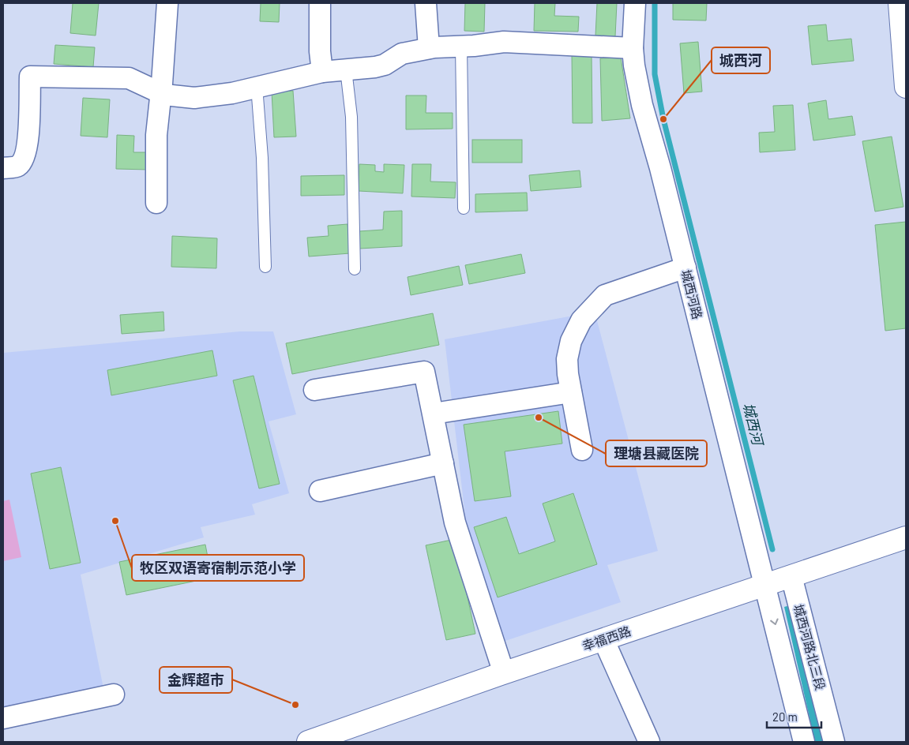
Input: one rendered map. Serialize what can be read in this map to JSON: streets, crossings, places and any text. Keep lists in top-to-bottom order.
{
  "streets": {
    "main road": ["幸福西路"],
    "street": ["城西河路", "城西河路北三段"]
  },
  "crossings": [
    ["城西河路", "幸福西路"],
    ["幸福西路", "城西河路北三段"]
  ],
  "water": ["城西河"],
  "places": [
    "城西河",
    "理塘县藏医院",
    "牧区双语寄宿制示范小学",
    "金辉超市"
  ],
  "scale_bar": "20 m"
}
